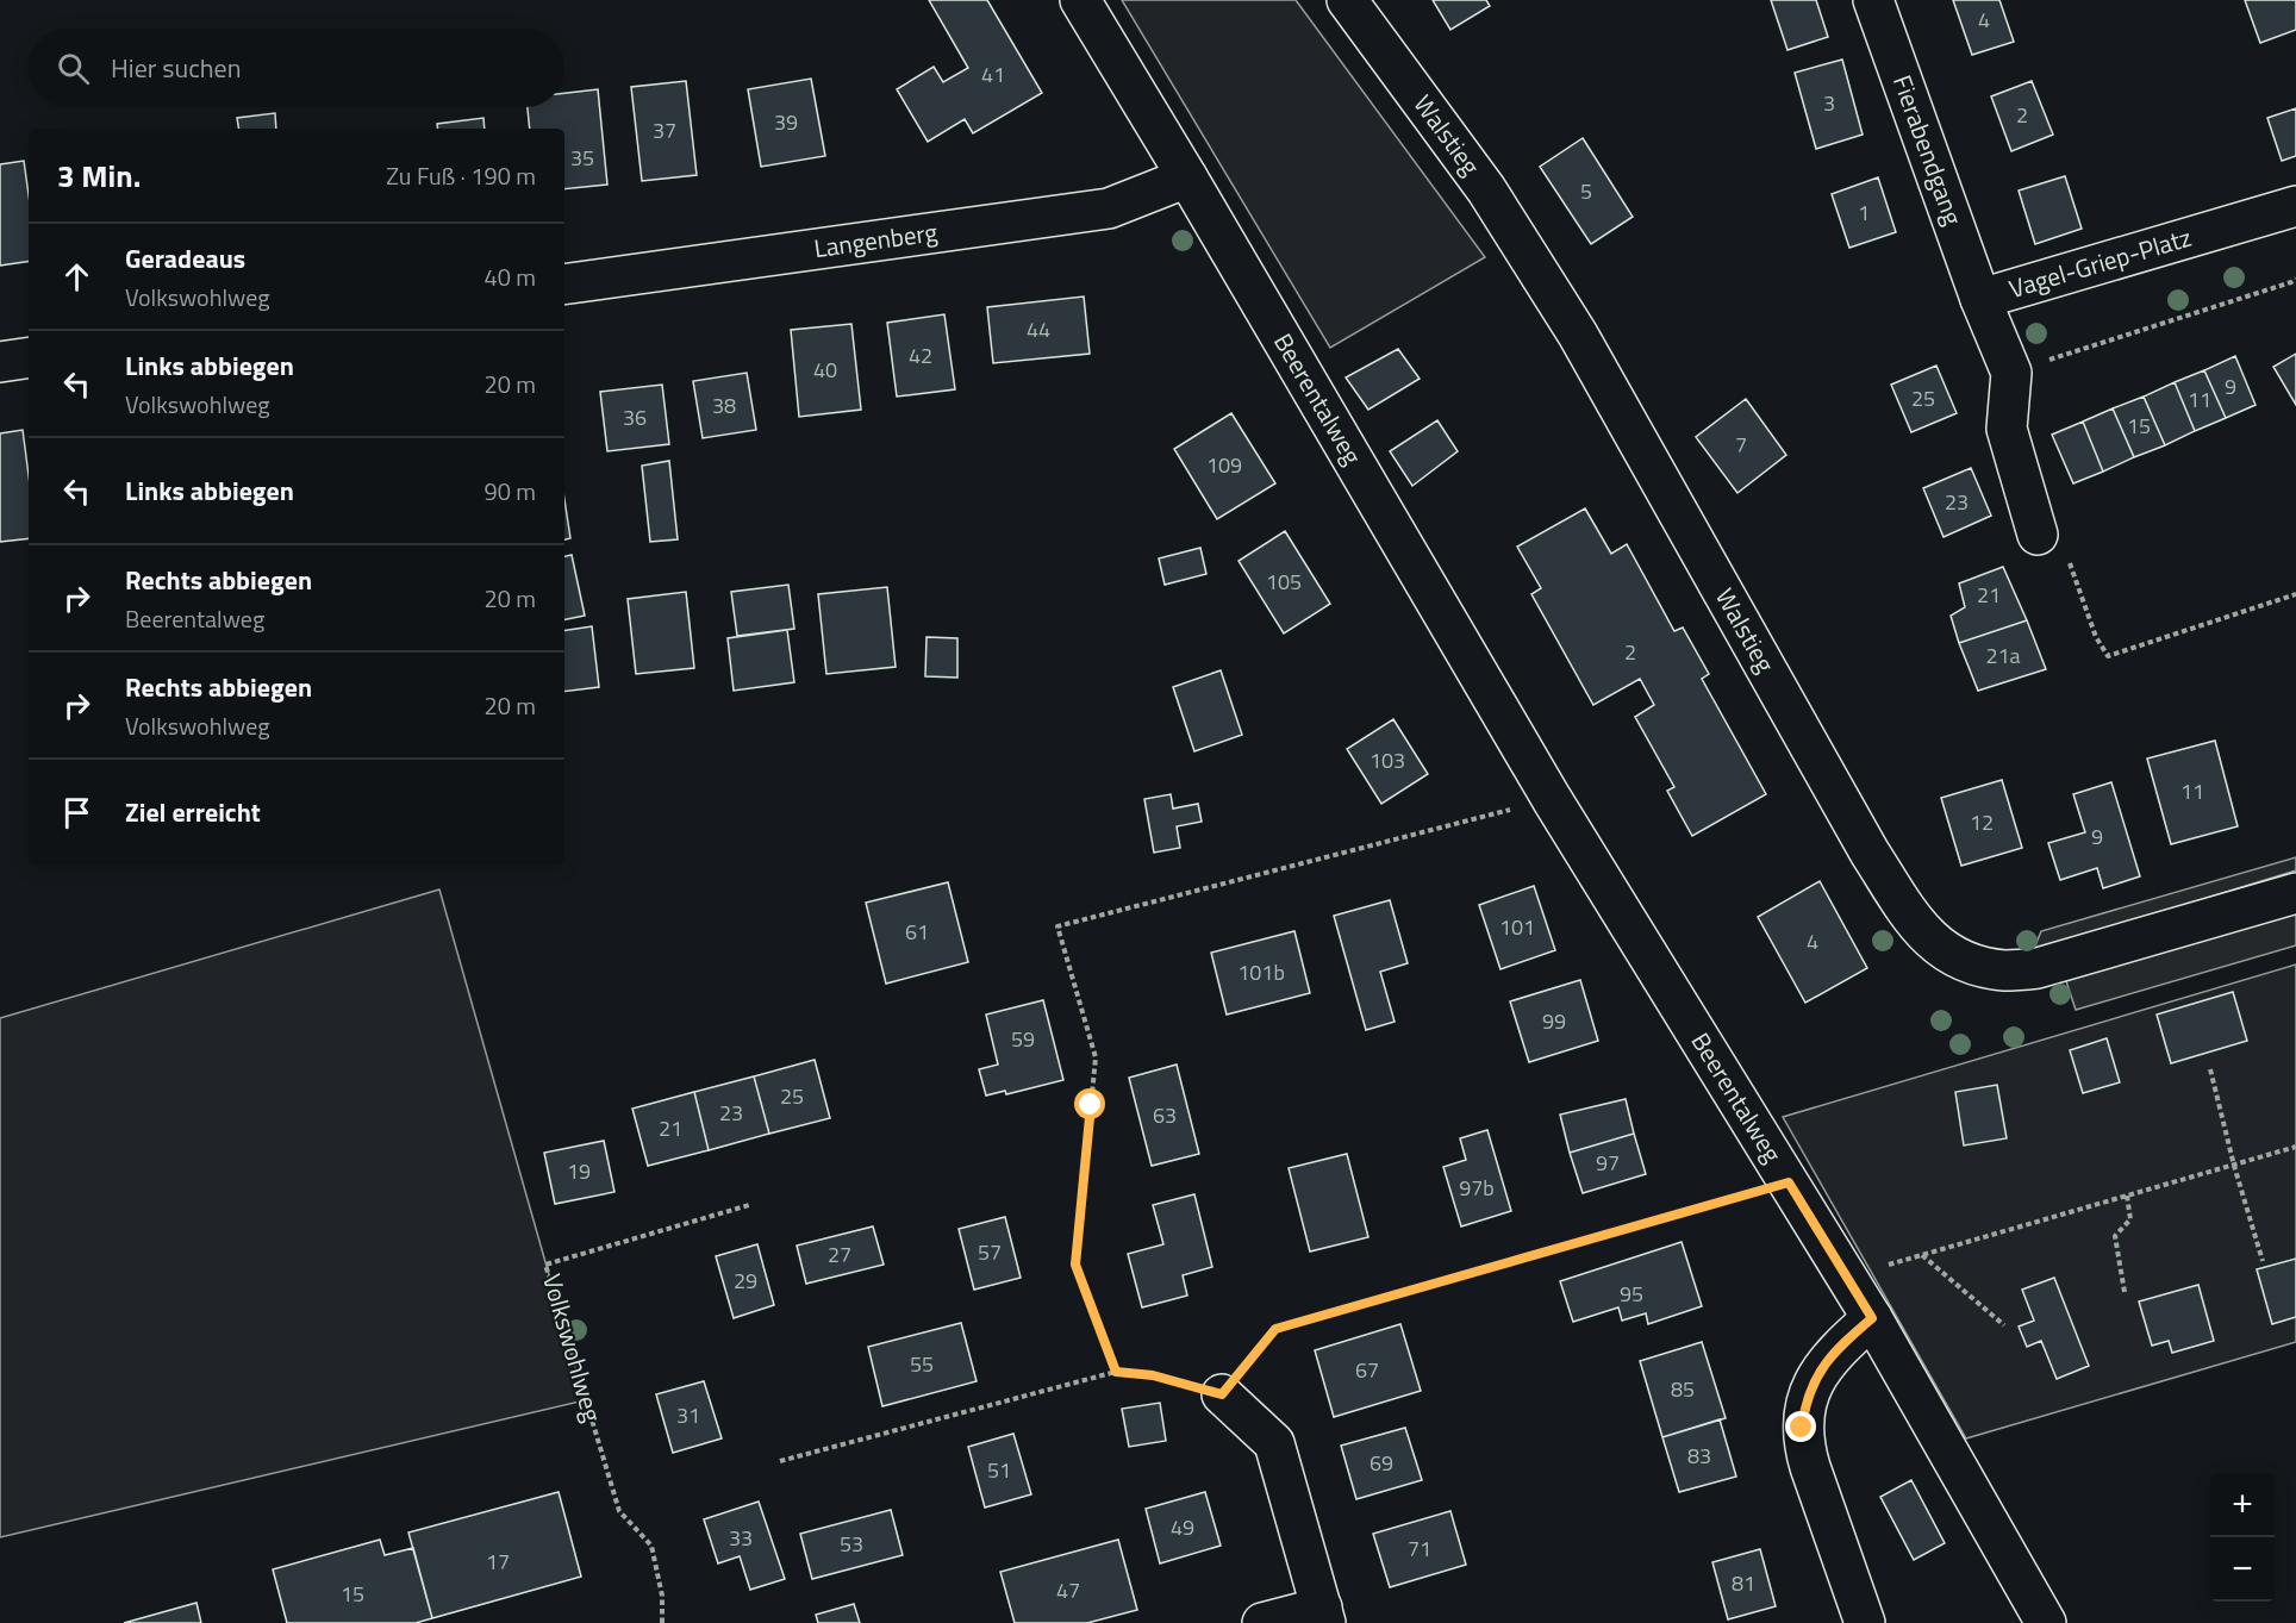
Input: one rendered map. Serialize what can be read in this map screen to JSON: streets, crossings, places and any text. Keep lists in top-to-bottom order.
{
  "streets": {
    "street": [
      "Walstieg",
      "Fierabendgang",
      "Langenberg",
      "Vagel-Griep-Platz",
      "Beerentalweg"
    ],
    "path": ["Volkswohlweg"]
  },
  "crossings": [
    ["Fierabendgang", "Vagel-Griep-Platz"],
    ["Langenberg", "Beerentalweg"]
  ],
  "house_numbers": [
    "4",
    "41",
    "3",
    "2",
    "39",
    "37",
    "35",
    "5",
    "1",
    "44",
    "42",
    "40",
    "9",
    "25",
    "11",
    "38",
    "36",
    "15",
    "7",
    "109",
    "23",
    "105",
    "21",
    "2",
    "21a",
    "103",
    "11",
    "12",
    "9",
    "101",
    "61",
    "4",
    "101b",
    "99",
    "59",
    "25",
    "23",
    "63",
    "21",
    "97",
    "19",
    "97b",
    "57",
    "27",
    "29",
    "95",
    "55",
    "67",
    "85",
    "31",
    "83",
    "69",
    "51",
    "49",
    "33",
    "53",
    "71",
    "17",
    "81",
    "47",
    "15"
  ],
  "page": {
    "search": "Hier suchen",
    "heading": ["3 Min.", "Zu Fuß · 190 m"],
    "list": [
      ["Geradeaus", "Volkswohlweg", "40 m"],
      ["Links abbiegen", "Volkswohlweg", "20 m"],
      ["Links abbiegen", "90 m"],
      ["Rechts abbiegen", "Beerentalweg", "20 m"],
      ["Rechts abbiegen", "Volkswohlweg", "20 m"],
      "Ziel erreicht"
    ],
    "map_buttons": ["+", "−"]
  }
}
